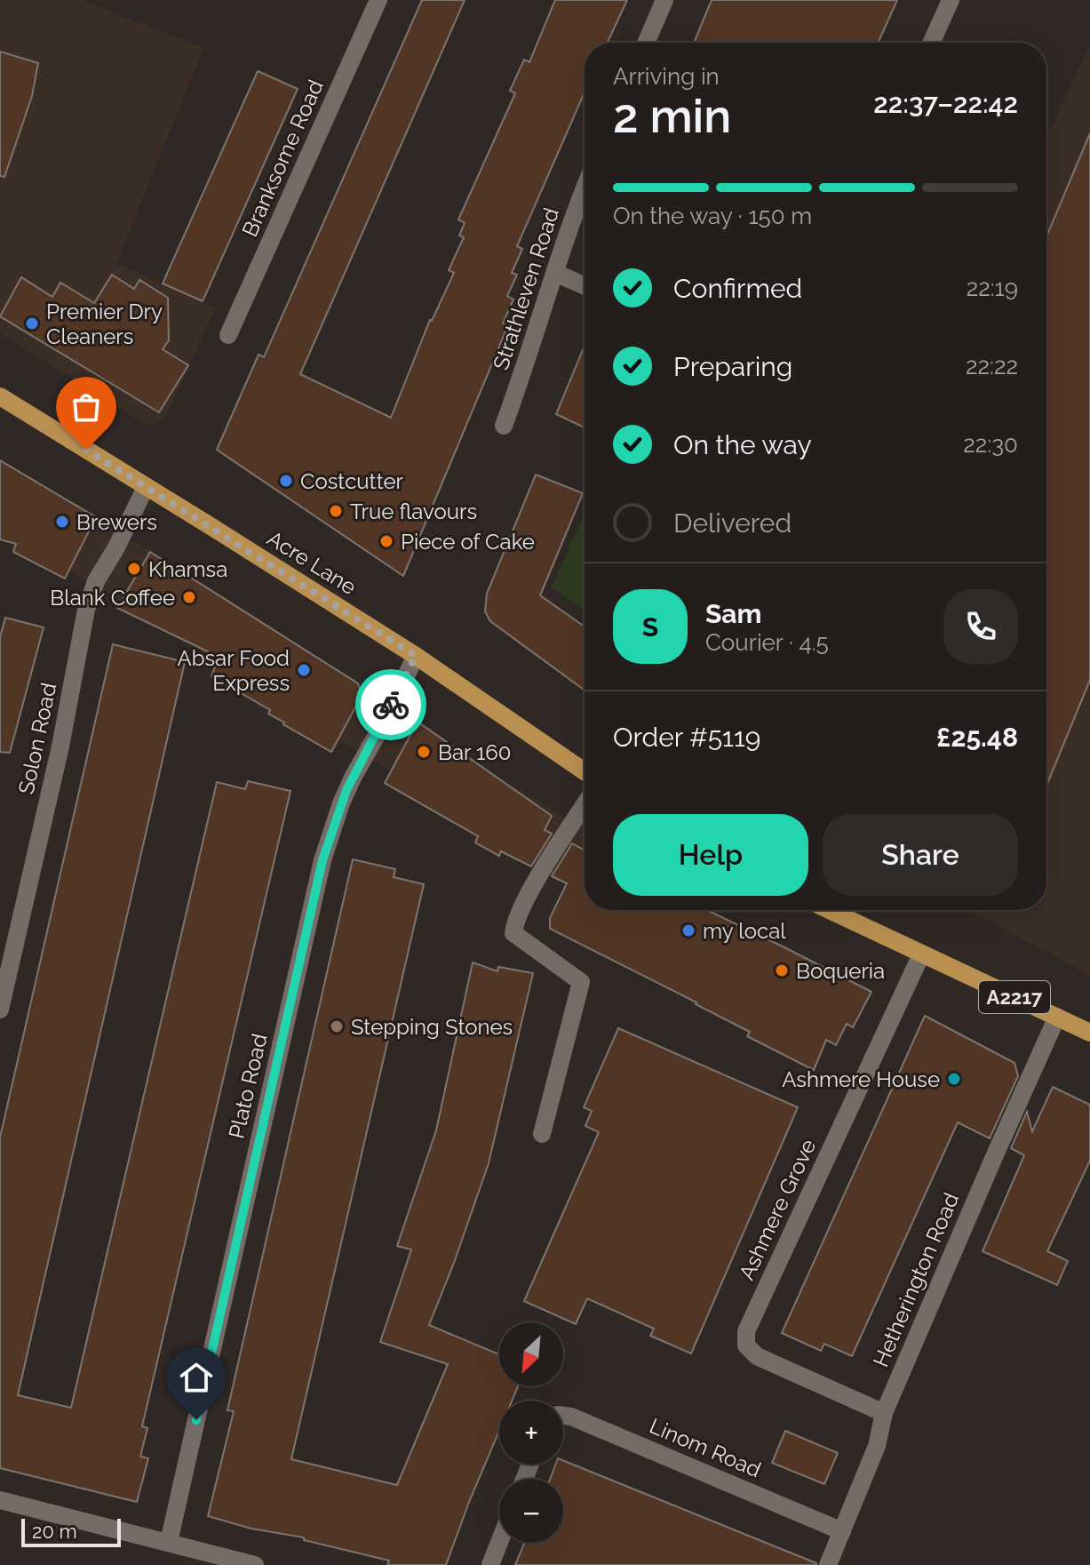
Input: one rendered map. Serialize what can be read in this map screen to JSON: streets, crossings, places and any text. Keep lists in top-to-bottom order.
{
  "streets": {
    "main road": ["Acre Lane", "A2217"],
    "street": [
      "Branksome Road",
      "Strathleven Road",
      "Solon Road",
      "Plato Road",
      "Ashmere Grove",
      "Hetherington Road",
      "Linom Road"
    ]
  },
  "crossings": [
    ["Acre Lane", "Solon Road"],
    ["Acre Lane", "Plato Road"],
    ["A2217", "Ashmere Grove"],
    ["A2217", "Hetherington Road"],
    ["Ashmere Grove", "Hetherington Road"],
    ["Hetherington Road", "Linom Road"]
  ],
  "places": [
    "Premier Dry Cleaners",
    "Costcutter",
    "True flavours",
    "Brewers",
    "Piece of Cake",
    "Khamsa",
    "Blank Coffee",
    "Absar Food Express",
    "Bar 160",
    "my local",
    "Boqueria",
    "Stepping Stones",
    "Ashmere House"
  ],
  "scale_bar": "20 m",
  "north": "bottom left",
  "page": {
    "heading": ["2 min", "Arriving in", "22:37–22:42"],
    "panel": [
      "Sam",
      "Courier · 4.5",
      "Order #5119",
      "£25.48"
    ],
    "bar": "On the way · 150 m",
    "list": [
      ["Confirmed", "22:19"],
      ["Preparing", "22:22"],
      ["On the way", "22:30"],
      "Delivered"
    ],
    "round": "S",
    "buttons": ["Help", "Share"],
    "map_buttons": ["+", "−"],
    "scale": "20 m"
  }
}
